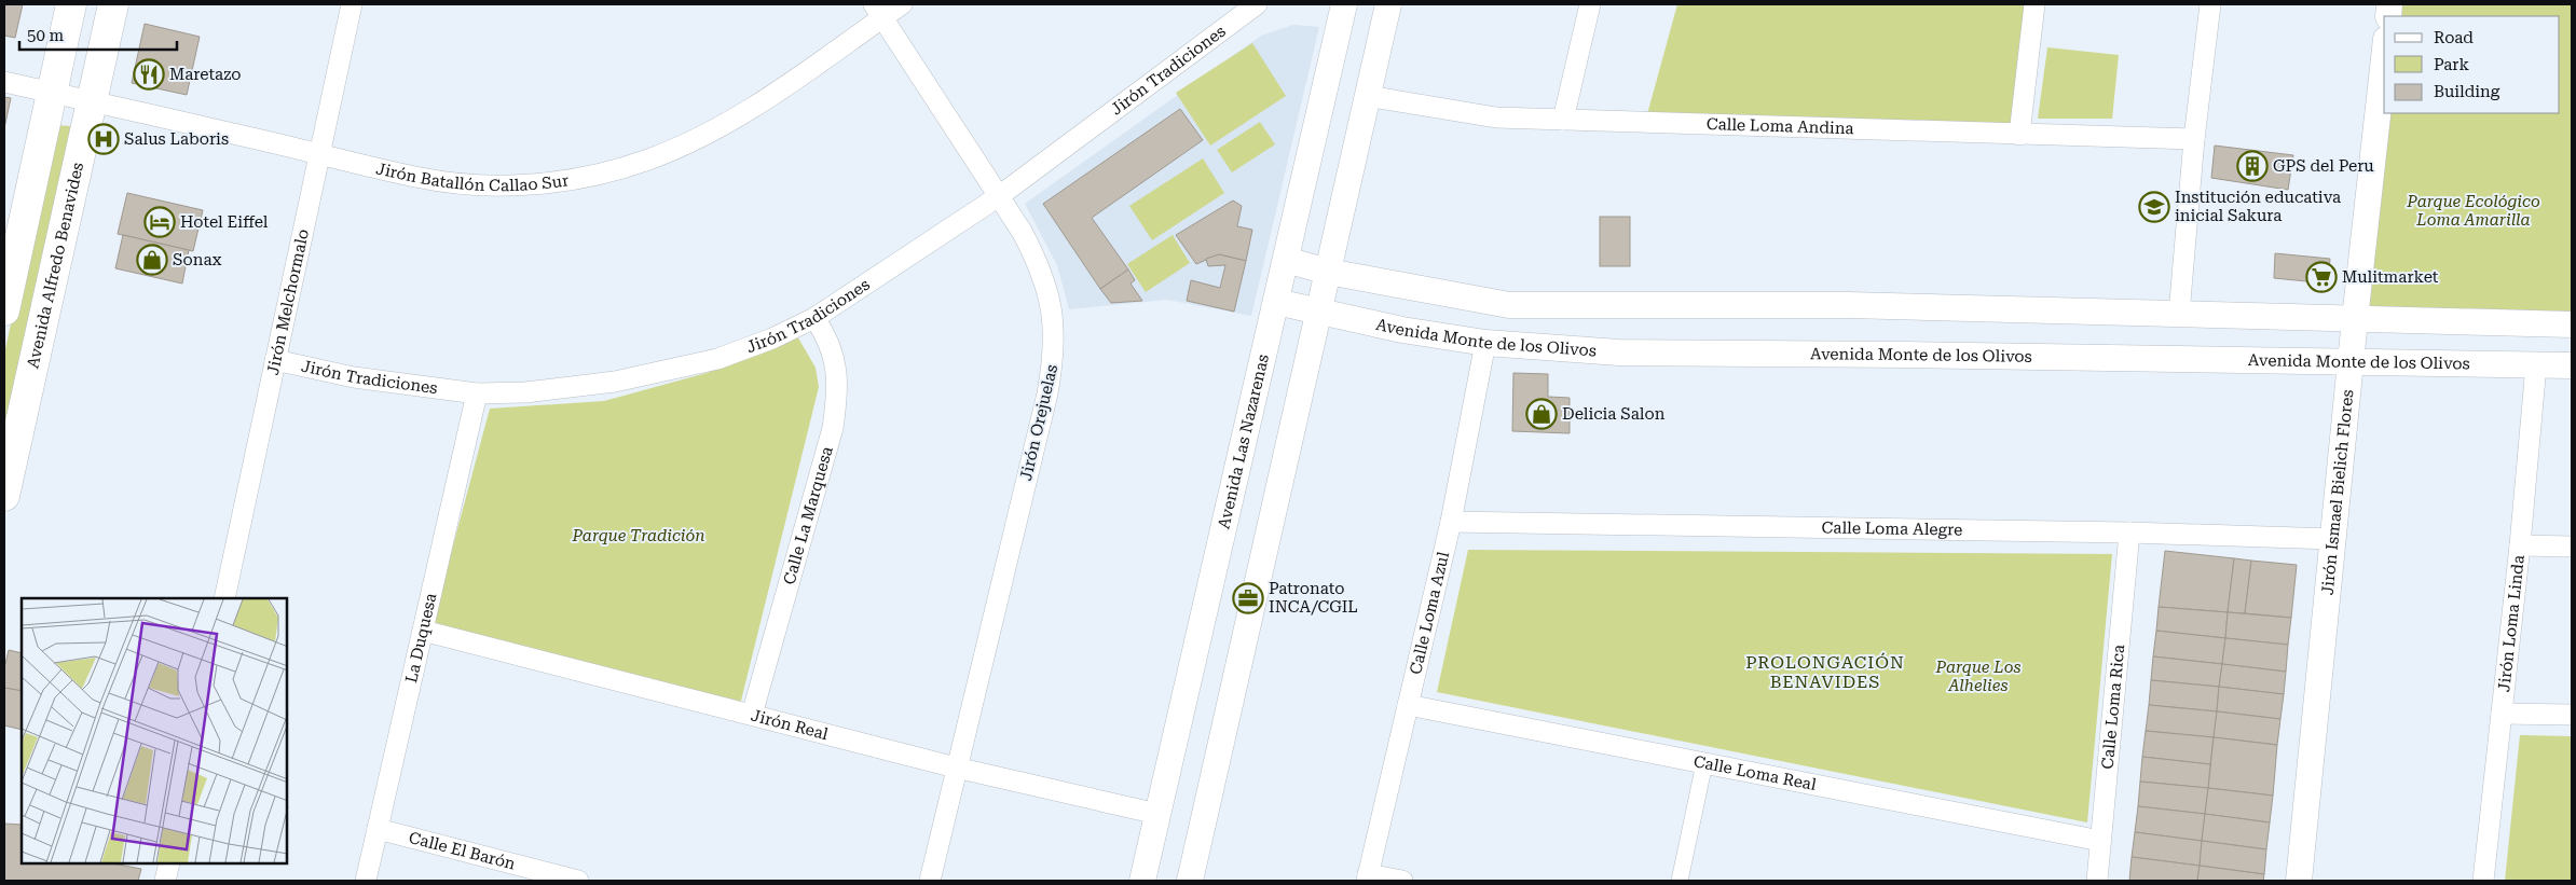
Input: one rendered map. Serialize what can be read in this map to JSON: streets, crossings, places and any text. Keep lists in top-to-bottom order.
{
  "streets": {
    "main road": ["Avenida Alfredo Benavides"],
    "street": [
      "Jirón Tradiciones",
      "Calle Loma Andina",
      "Jirón Batallón Callao Sur",
      "Jirón Melchormalo",
      "Avenida Monte de los Olivos",
      "Jirón Orejuelas",
      "Avenida Las Nazarenas",
      "Jirón Ismael Bielich Flores",
      "Calle La Marquesa",
      "Calle Loma Alegre",
      "Calle Loma Azul",
      "Jirón Loma Linda",
      "La Duquesa",
      "Calle Loma Rica",
      "Jirón Real",
      "Calle Loma Real",
      "Calle El Barón"
    ]
  },
  "crossings": [
    ["Jirón Tradiciones", "Jirón Melchormalo"],
    ["Jirón Tradiciones", "Jirón Orejuelas"],
    ["Jirón Tradiciones", "Calle La Marquesa"],
    ["Jirón Tradiciones", "La Duquesa"],
    ["Jirón Batallón Callao Sur", "Avenida Alfredo Benavides"],
    ["Jirón Batallón Callao Sur", "Jirón Melchormalo"],
    ["Jirón Batallón Callao Sur", "Jirón Orejuelas"],
    ["Avenida Monte de los Olivos", "Avenida Las Nazarenas"],
    ["Avenida Monte de los Olivos", "Jirón Ismael Bielich Flores"],
    ["Avenida Monte de los Olivos", "Calle Loma Azul"],
    ["Avenida Monte de los Olivos", "Jirón Loma Linda"],
    ["Jirón Orejuelas", "Jirón Real"],
    ["Avenida Las Nazarenas", "Jirón Real"],
    ["Jirón Ismael Bielich Flores", "Calle Loma Alegre"],
    ["Calle La Marquesa", "Jirón Real"],
    ["Calle Loma Alegre", "Calle Loma Azul"],
    ["Calle Loma Alegre", "Calle Loma Rica"],
    ["Calle Loma Azul", "Calle Loma Real"],
    ["La Duquesa", "Jirón Real"],
    ["La Duquesa", "Calle El Barón"],
    ["Calle Loma Rica", "Calle Loma Real"]
  ],
  "districts": ["PROLONGACIÓN BENAVIDES"],
  "parks": ["Parque Ecológico Loma Amarilla", "Parque Tradición", "Parque Los Alhelies"],
  "places": {
    "restaurant": ["Maretazo"],
    "hospital": ["Salus Laboris"],
    "building": ["GPS del Peru"],
    "school or university": ["Institución educativa inicial Sakura"],
    "hotel": ["Hotel Eiffel"],
    "shop": ["Sonax", "Delicia Salon"],
    "supermarket": ["Mulitmarket"],
    "office": ["Patronato INCA/CGIL"]
  },
  "legend": ["Road", "Park", "Building"],
  "scale_bar": "50 m"
}
